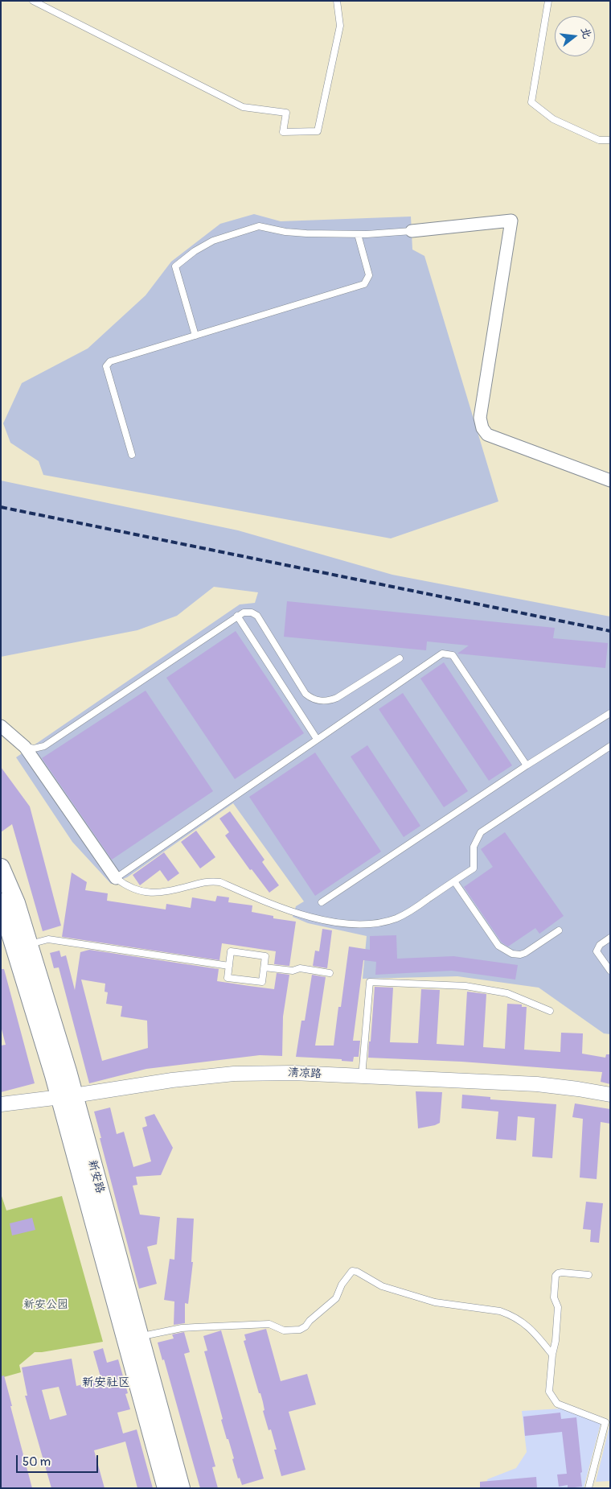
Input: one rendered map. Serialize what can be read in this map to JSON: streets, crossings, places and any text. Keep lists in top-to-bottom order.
{
  "streets": {
    "main road": ["新安路"],
    "street": ["清凉路"]
  },
  "crossings": [
    ["清凉路", "新安路"]
  ],
  "districts": ["新安社区"],
  "parks": ["新安公园"],
  "scale_bar": "50 m",
  "north": "right"
}
